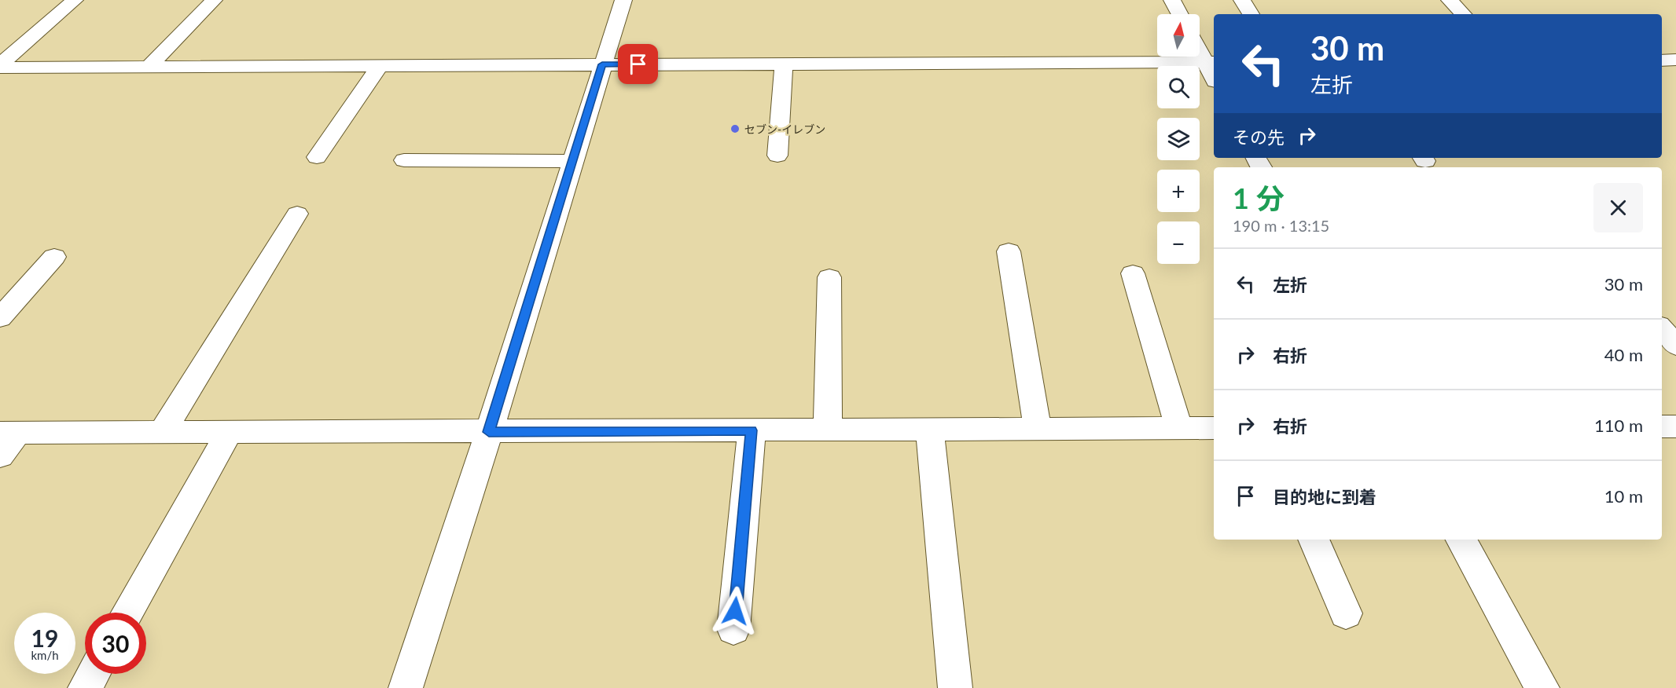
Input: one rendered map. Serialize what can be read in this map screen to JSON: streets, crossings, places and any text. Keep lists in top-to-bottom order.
{
  "places": ["セブン-イレブン"],
  "north": "top",
  "page": {
    "map_buttons": ["+", "−"],
    "turn": ["30 m", "左折"],
    "then": "その先",
    "heading": ["1 分", "190 m · 13:15"],
    "list": [
      {
        "name": "左折",
        "value": "30 m"
      },
      {
        "name": "右折",
        "value": "40 m"
      },
      {
        "name": "右折",
        "value": "110 m"
      },
      {
        "name": "目的地に到着",
        "value": "10 m"
      }
    ],
    "speed": "19 km/h",
    "limit": "30"
  }
}
